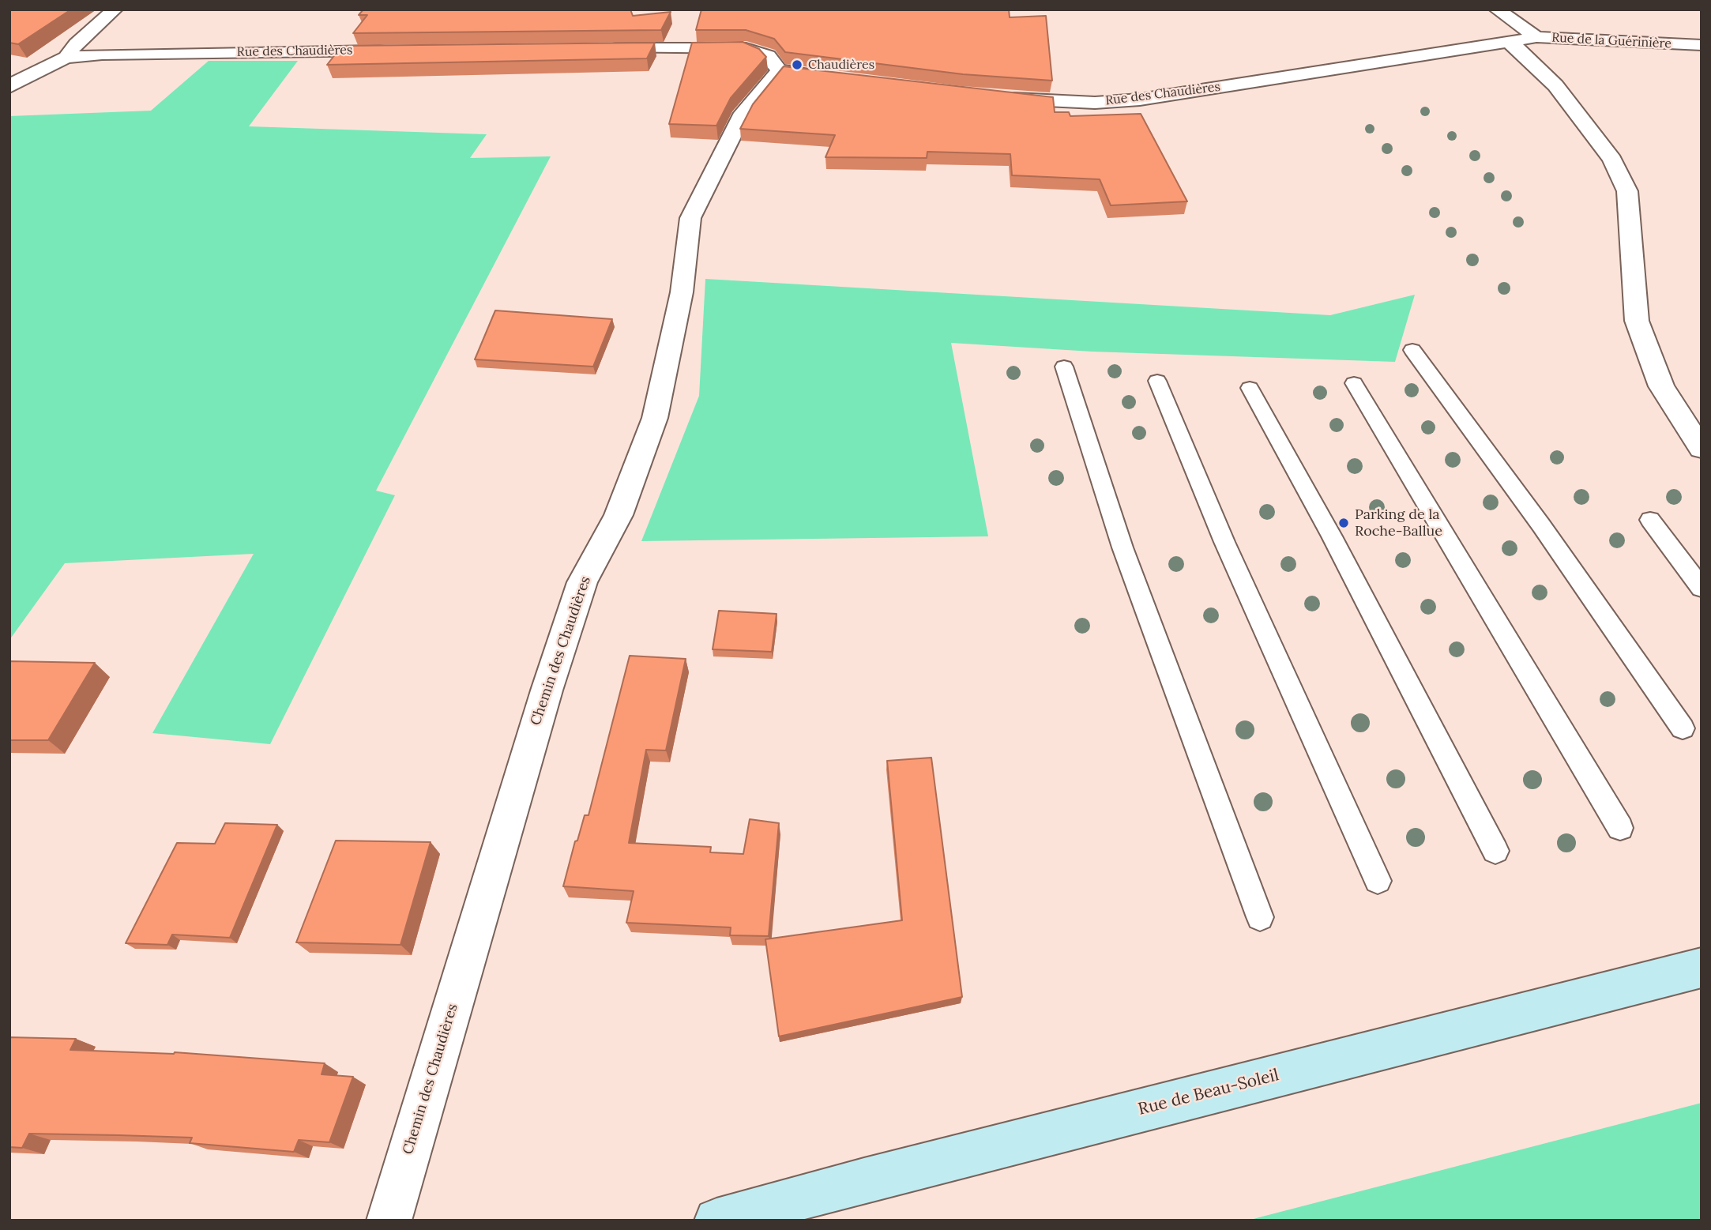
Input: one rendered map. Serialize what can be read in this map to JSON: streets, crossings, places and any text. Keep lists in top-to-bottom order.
{
  "streets": {
    "street": [
      "Rue de la Guérinière",
      "Rue des Chaudières",
      "Chemin des Chaudières",
      "Rue de Beau-Soleil"
    ]
  },
  "crossings": [
    ["Rue de la Guérinière", "Rue des Chaudières"]
  ],
  "places": ["Chaudières", "Parking de la Roche-Ballue"]
}
